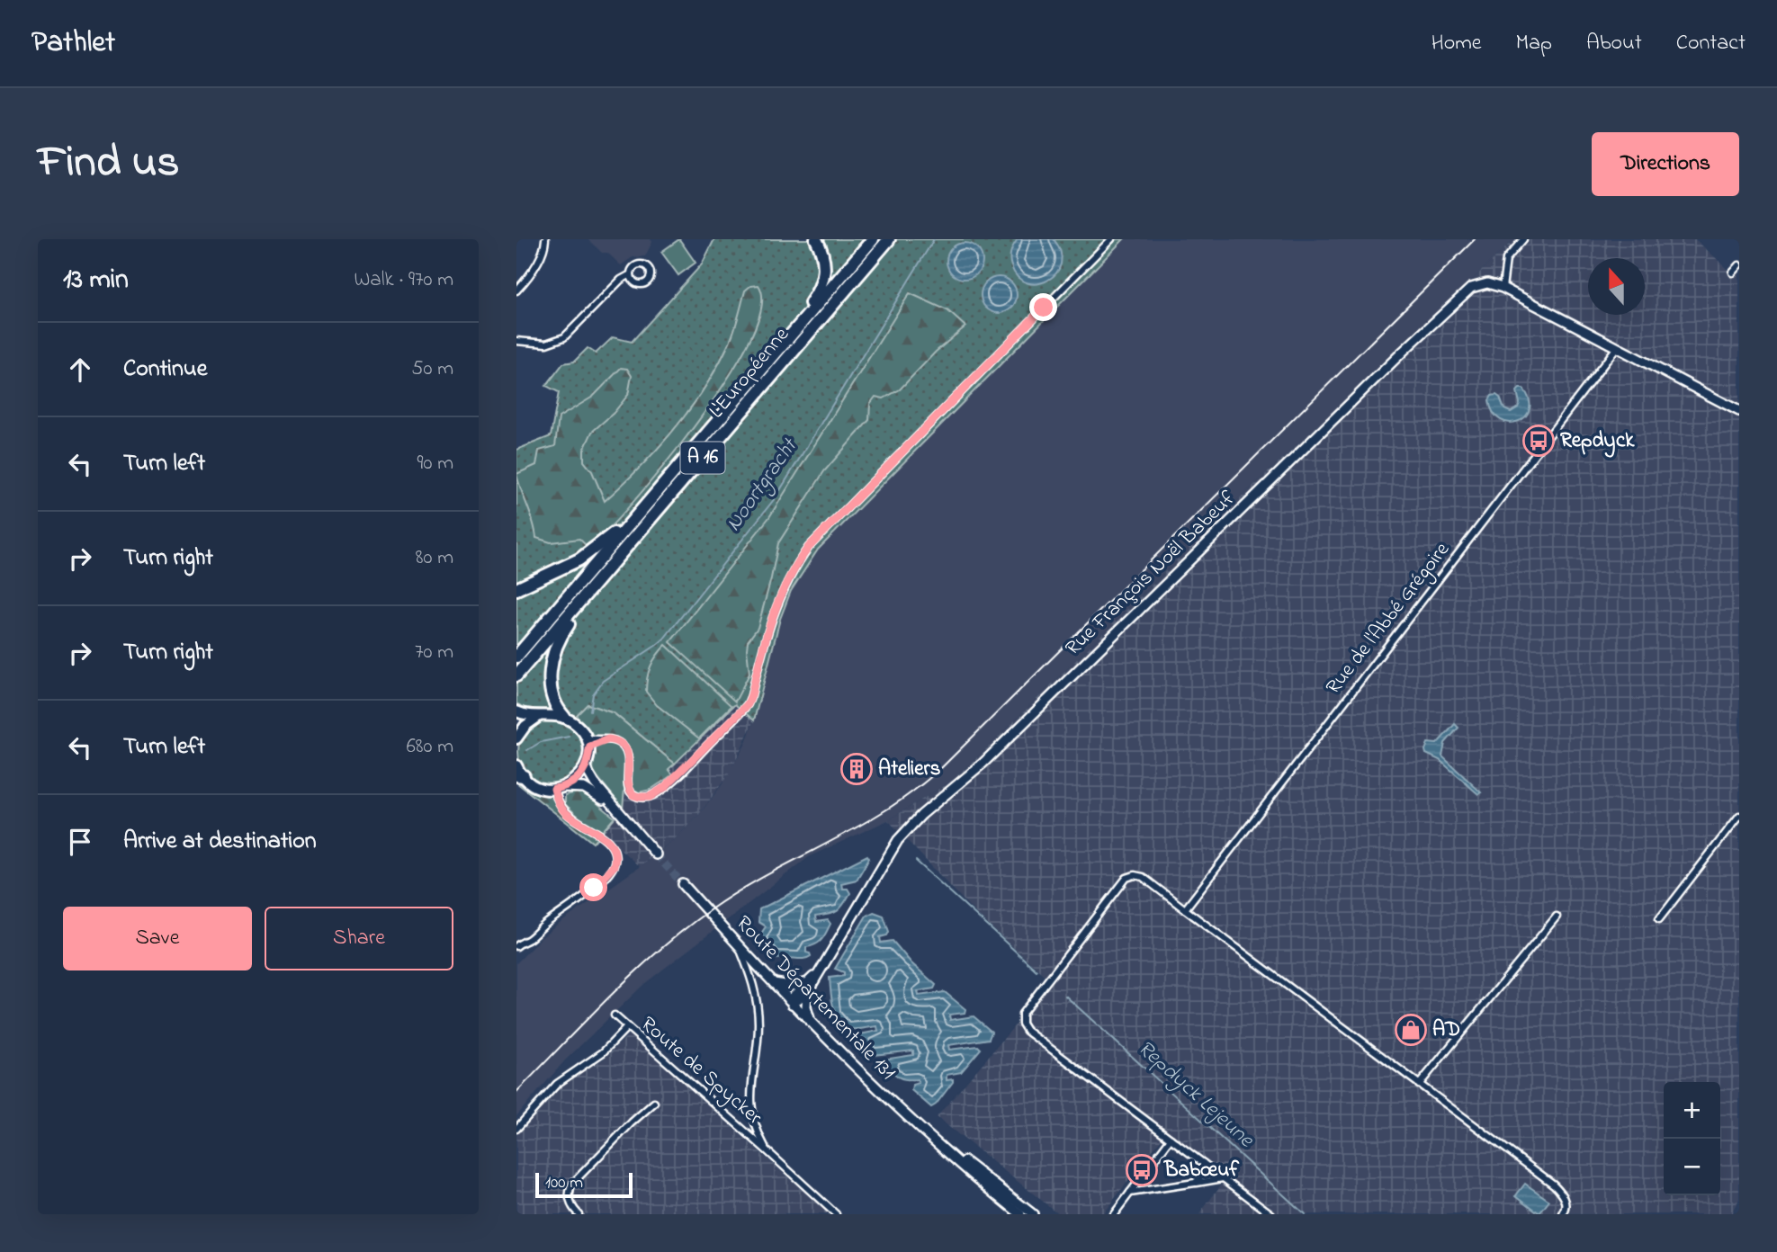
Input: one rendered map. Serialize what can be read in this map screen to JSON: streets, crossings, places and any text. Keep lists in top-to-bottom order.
{
  "streets": {
    "highway": ["L'Européenne", "A 16"],
    "street": [
      "Rue François Noël Babeuf",
      "Rue de l'Abbé Grégoire",
      "Route Départementale 131",
      "Route de Spycker"
    ]
  },
  "crossings": [
    ["Rue François Noël Babeuf", "Route Départementale 131"],
    ["Route Départementale 131", "Route de Spycker"]
  ],
  "water": ["Noortgracht", "Repdyck Lejeune"],
  "places": {
    "bus stop": ["Repdyck", "Babœuf"],
    "building": ["Ateliers"],
    "shop": ["AD"]
  },
  "scale_bar": "100 m",
  "north": "top",
  "page": {
    "header": "Pathlet",
    "nav": [
      "Home",
      "Map",
      "About",
      "Contact"
    ],
    "title": "Find us",
    "buttons": [
      "Directions",
      ["Save", "Share"]
    ],
    "heading": ["13 min", "Walk · 970 m"],
    "list": [
      ["Continue", "50 m"],
      ["Turn left", "90 m"],
      ["Turn right", "80 m"],
      ["Turn right", "70 m"],
      ["Turn left", "680 m"],
      "Arrive at destination"
    ],
    "map_buttons": ["+", "−"],
    "scale": "100 m"
  }
}
